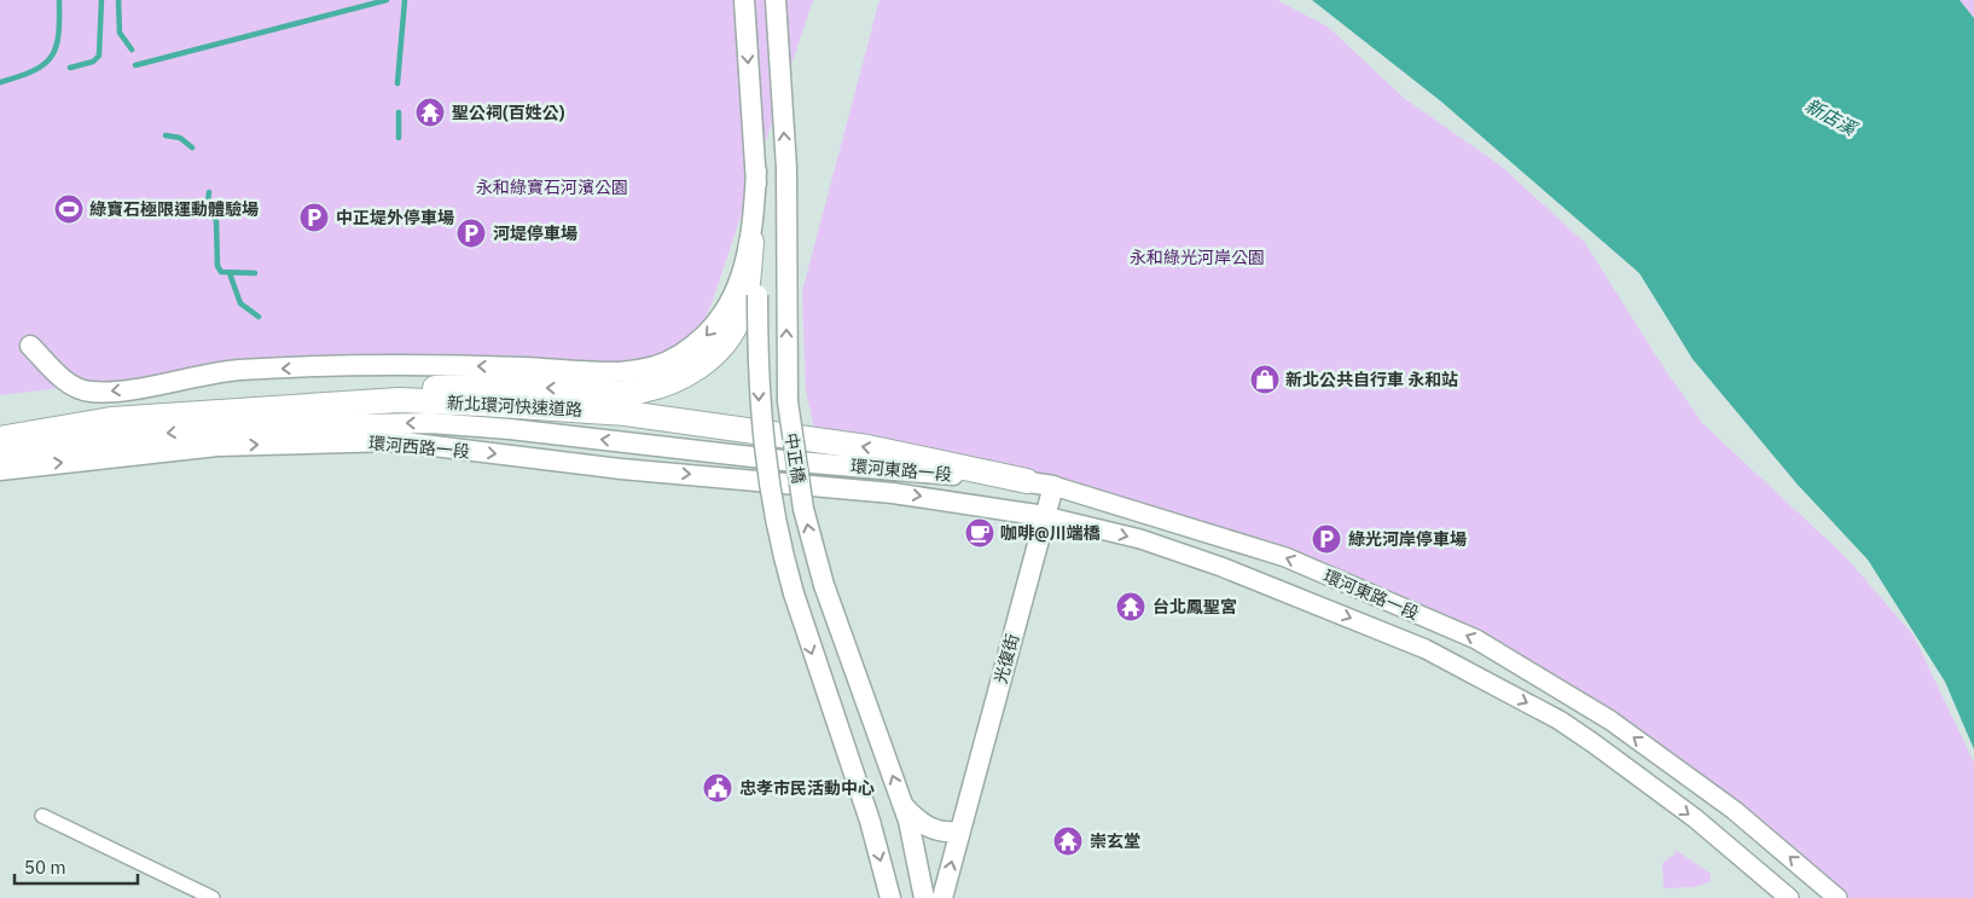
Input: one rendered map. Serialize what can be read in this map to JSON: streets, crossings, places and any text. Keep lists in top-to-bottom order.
{
  "streets": {
    "highway": ["新北環河快速道路"],
    "main road": [
      "環河西路一段",
      "中正橋",
      "環河東路一段",
      "光復街"
    ]
  },
  "crossings": [
    ["新北環河快速道路", "環河東路一段"],
    ["環河西路一段", "環河東路一段"],
    ["環河東路一段", "光復街"]
  ],
  "one_way": ["新北環河快速道路"],
  "water": ["新店溪"],
  "parks": ["永和綠寶石河濱公園", "永和綠光河岸公園"],
  "places": {
    "temple": ["聖公祠(百姓公)", "台北鳳聖宮", "崇玄堂"],
    "sports": ["綠寶石極限運動體驗場"],
    "parking": ["中正堤外停車場", "河堤停車場", "綠光河岸停車場"],
    "shop": ["新北公共自行車 永和站"],
    "cafe": ["咖啡@川端橋"],
    "public building": ["忠孝市民活動中心"]
  },
  "scale_bar": "50 m"
}
